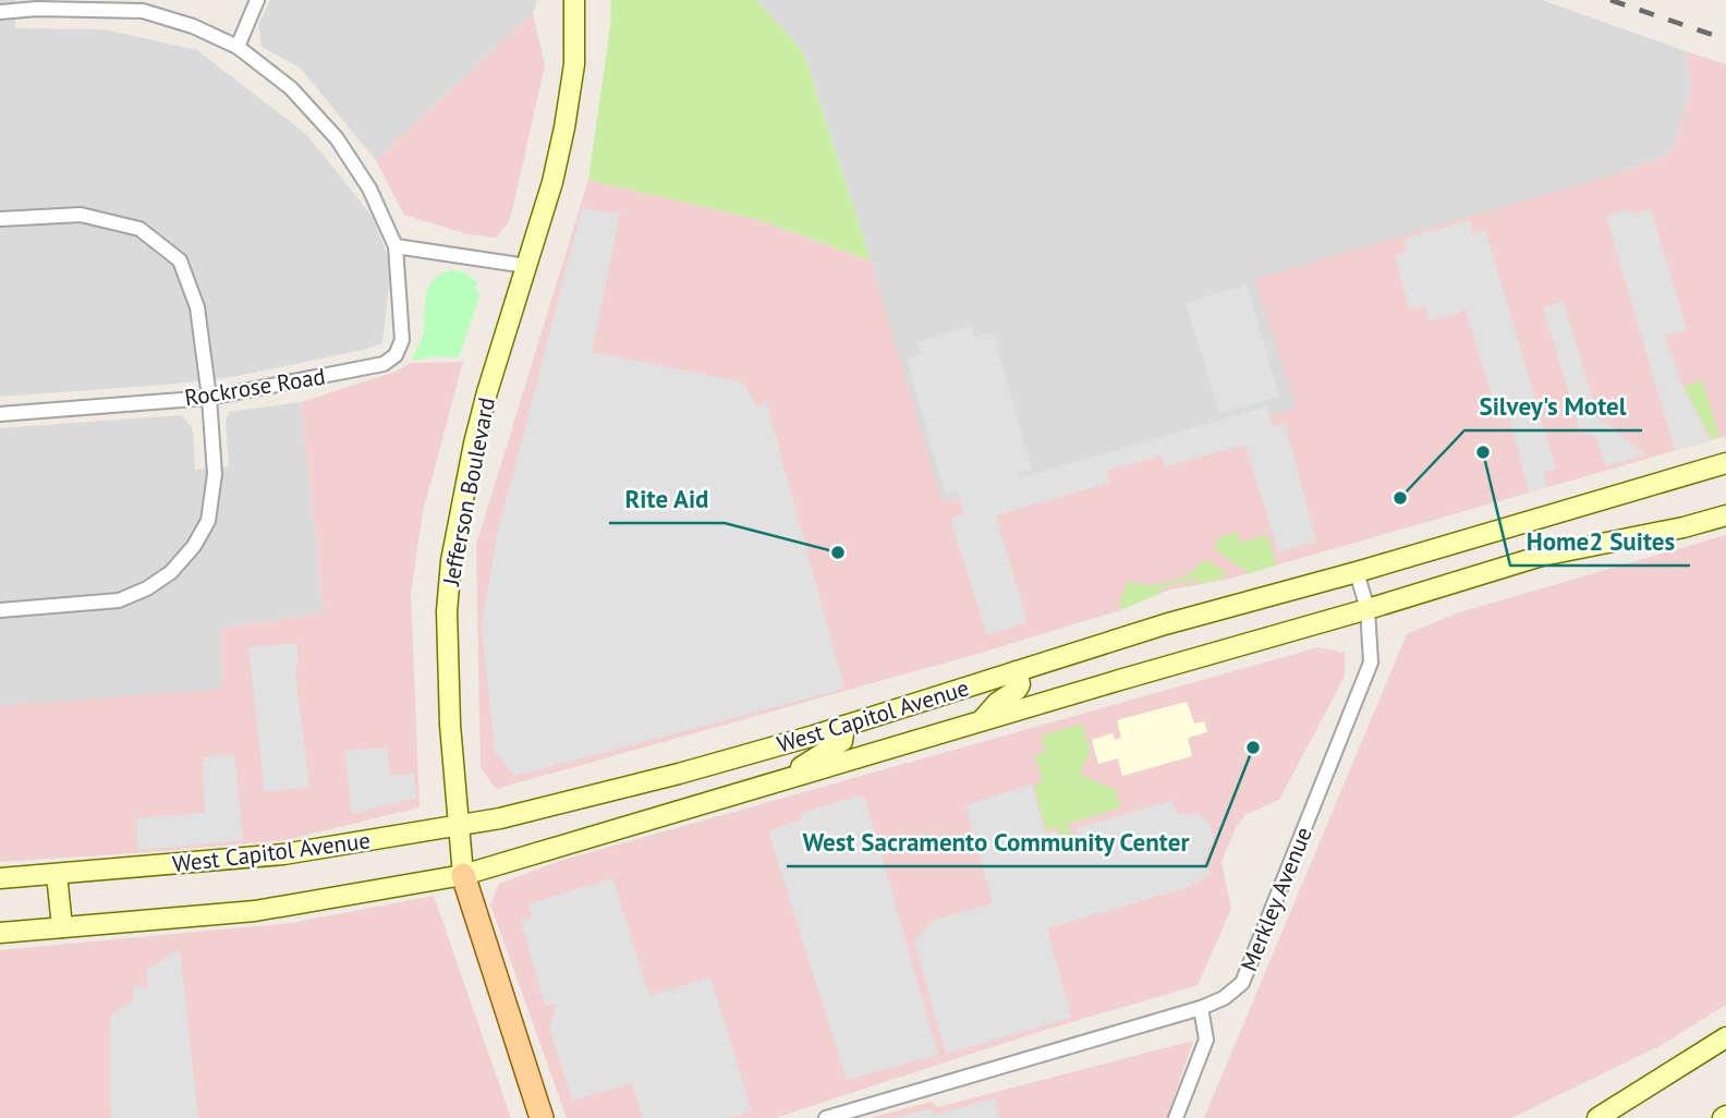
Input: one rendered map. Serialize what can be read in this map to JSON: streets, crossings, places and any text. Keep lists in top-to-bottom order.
{
  "streets": {
    "main road": ["Jefferson Boulevard", "West Capitol Avenue"],
    "street": ["Rockrose Road", "Merkley Avenue"]
  },
  "crossings": [
    ["Jefferson Boulevard", "West Capitol Avenue"],
    ["West Capitol Avenue", "Merkley Avenue"]
  ],
  "places": [
    "Home2 Suites",
    "Silvey's Motel",
    "Rite Aid",
    "West Sacramento Community Center"
  ]
}
